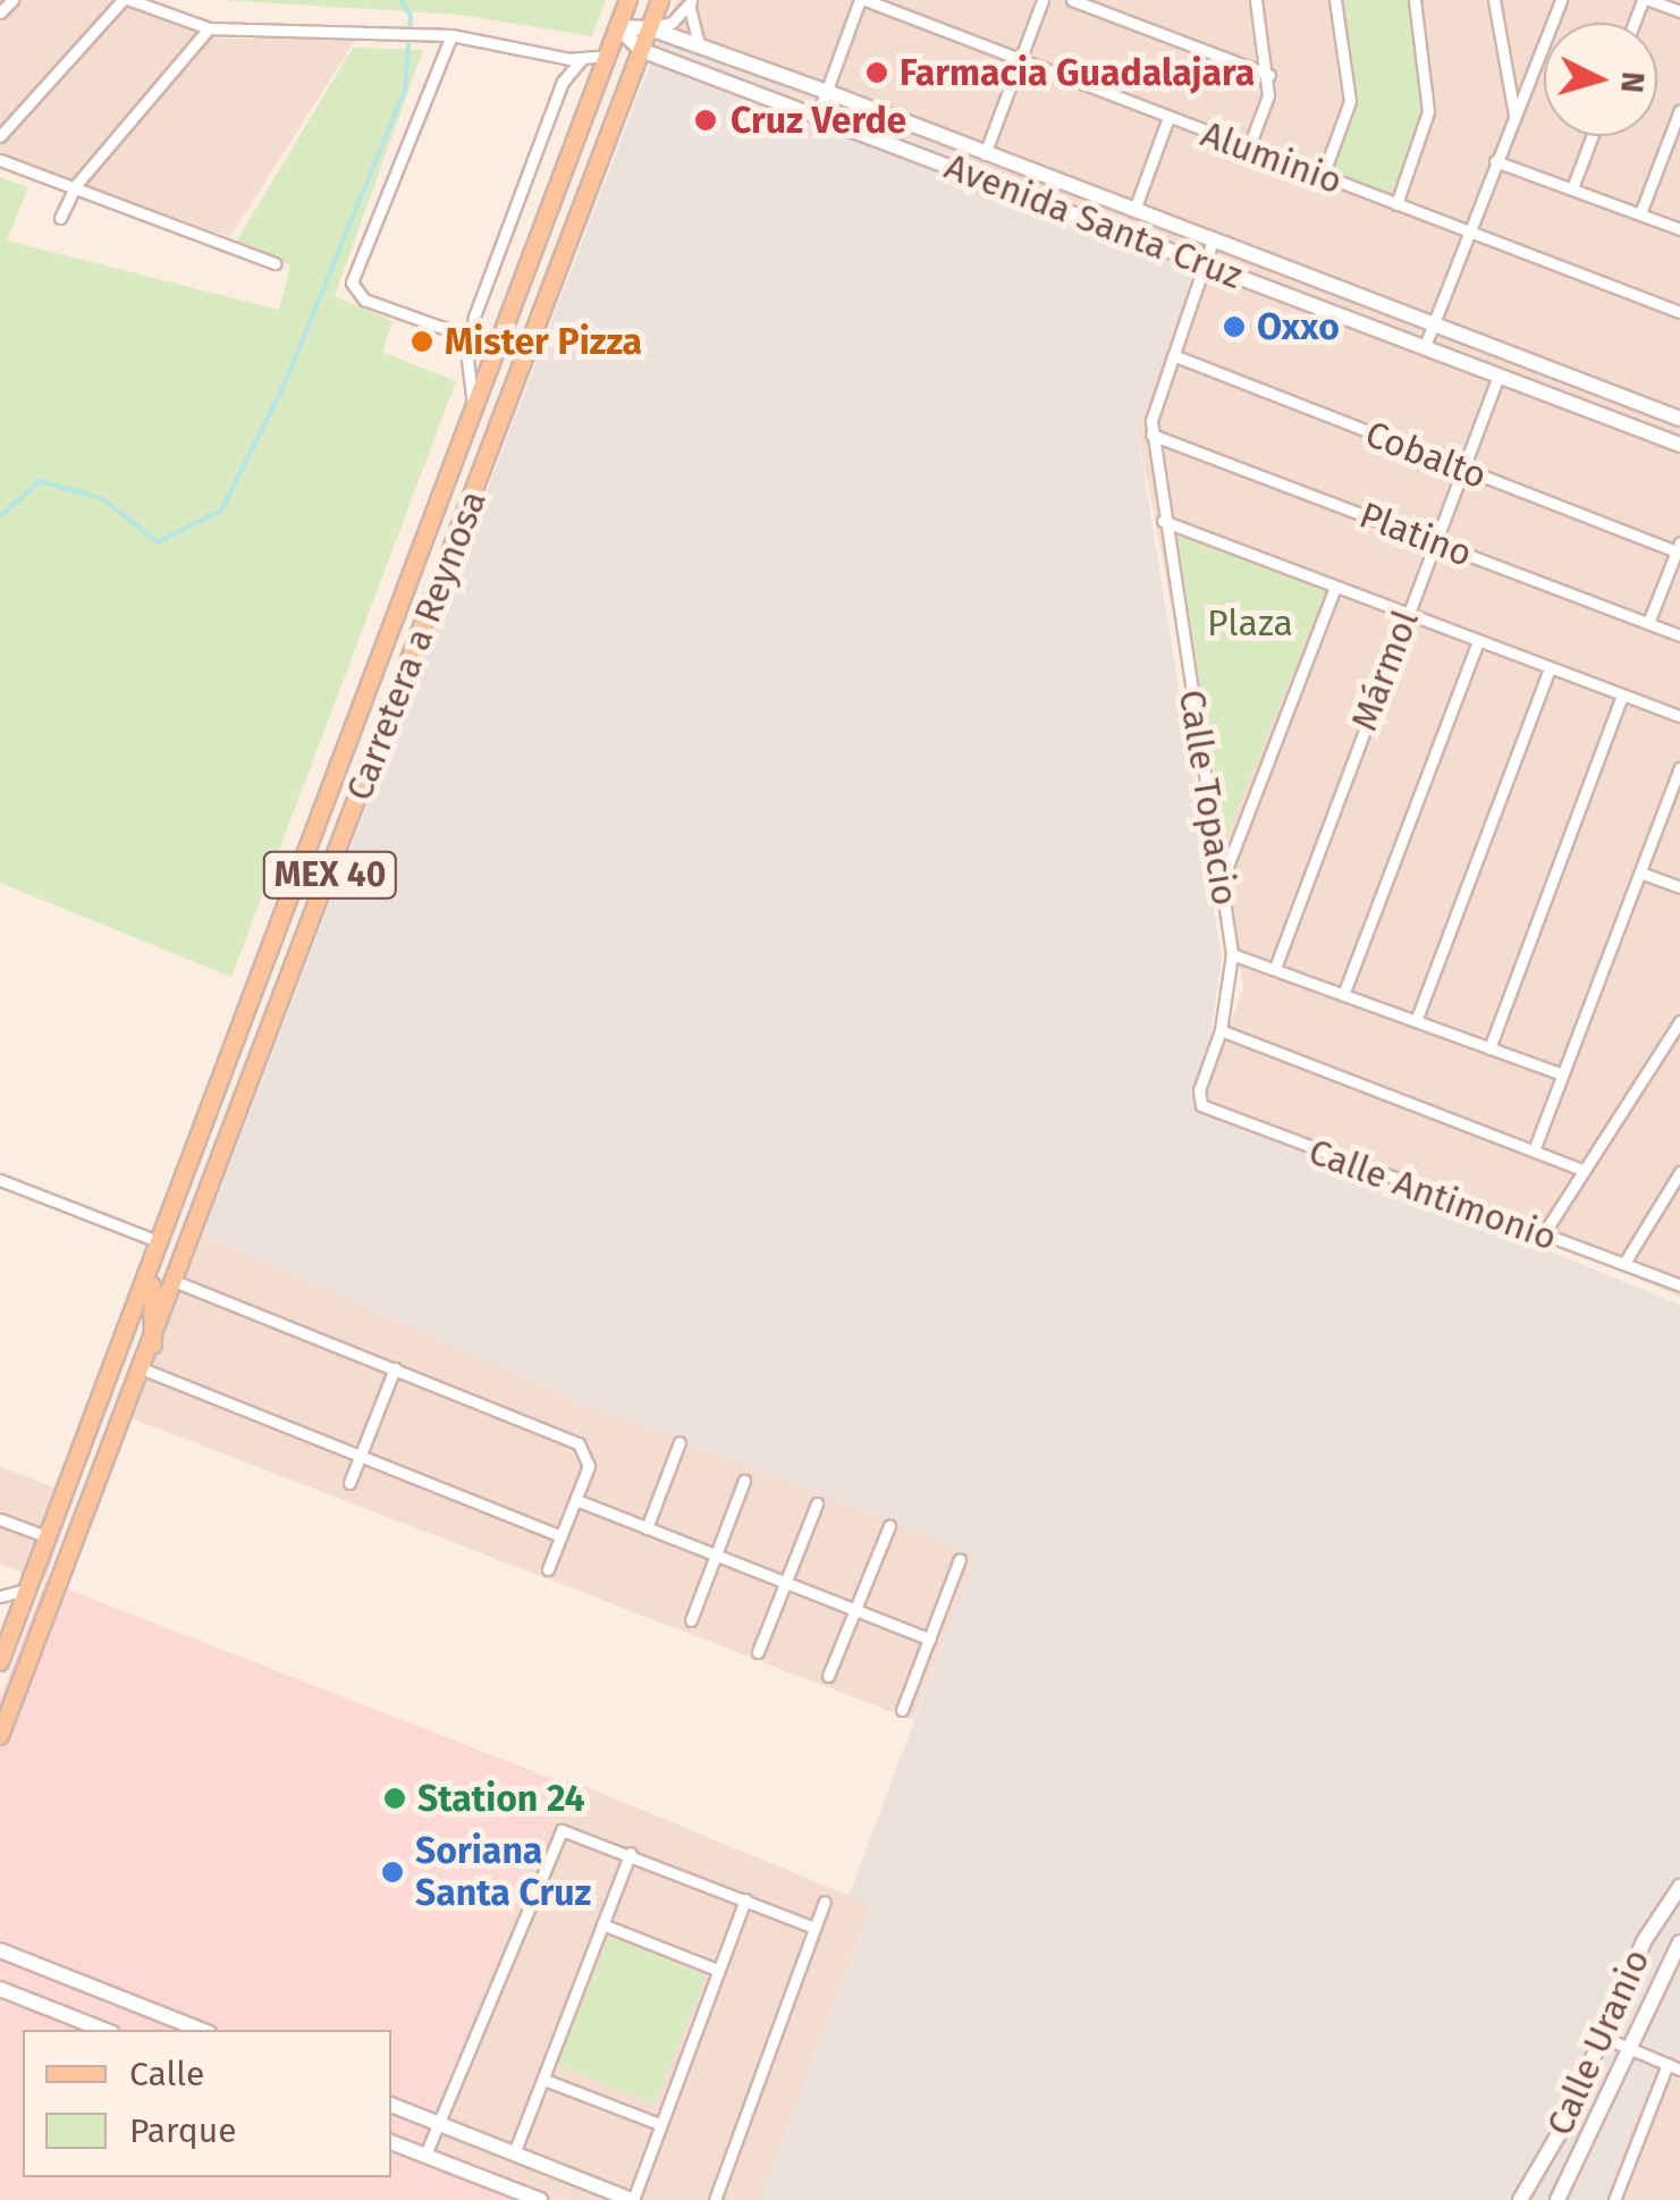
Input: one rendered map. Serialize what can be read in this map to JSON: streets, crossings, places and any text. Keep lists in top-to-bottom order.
{
  "streets": {
    "main road": ["Carretera a Reynosa", "MEX 40"],
    "street": [
      "Aluminio",
      "Avenida Santa Cruz",
      "Cobalto",
      "Platino",
      "Mármol",
      "Calle Topacio",
      "Calle Antimonio",
      "Calle Uranio"
    ]
  },
  "crossings": [
    ["Aluminio", "Avenida Santa Cruz"],
    ["Avenida Santa Cruz", "Carretera a Reynosa"],
    ["Avenida Santa Cruz", "Mármol"],
    ["Avenida Santa Cruz", "Calle Topacio"],
    ["Cobalto", "Mármol"],
    ["Cobalto", "Calle Topacio"],
    ["Platino", "Mármol"],
    ["Platino", "Calle Topacio"],
    ["Calle Topacio", "Calle Antimonio"]
  ],
  "parks": ["Plaza"],
  "places": [
    "Farmacia Guadalajara",
    "Cruz Verde",
    "Oxxo",
    "Mister Pizza",
    "Station 24",
    "Soriana Santa Cruz"
  ],
  "legend": ["Calle", "Parque"],
  "north": "right"
}
